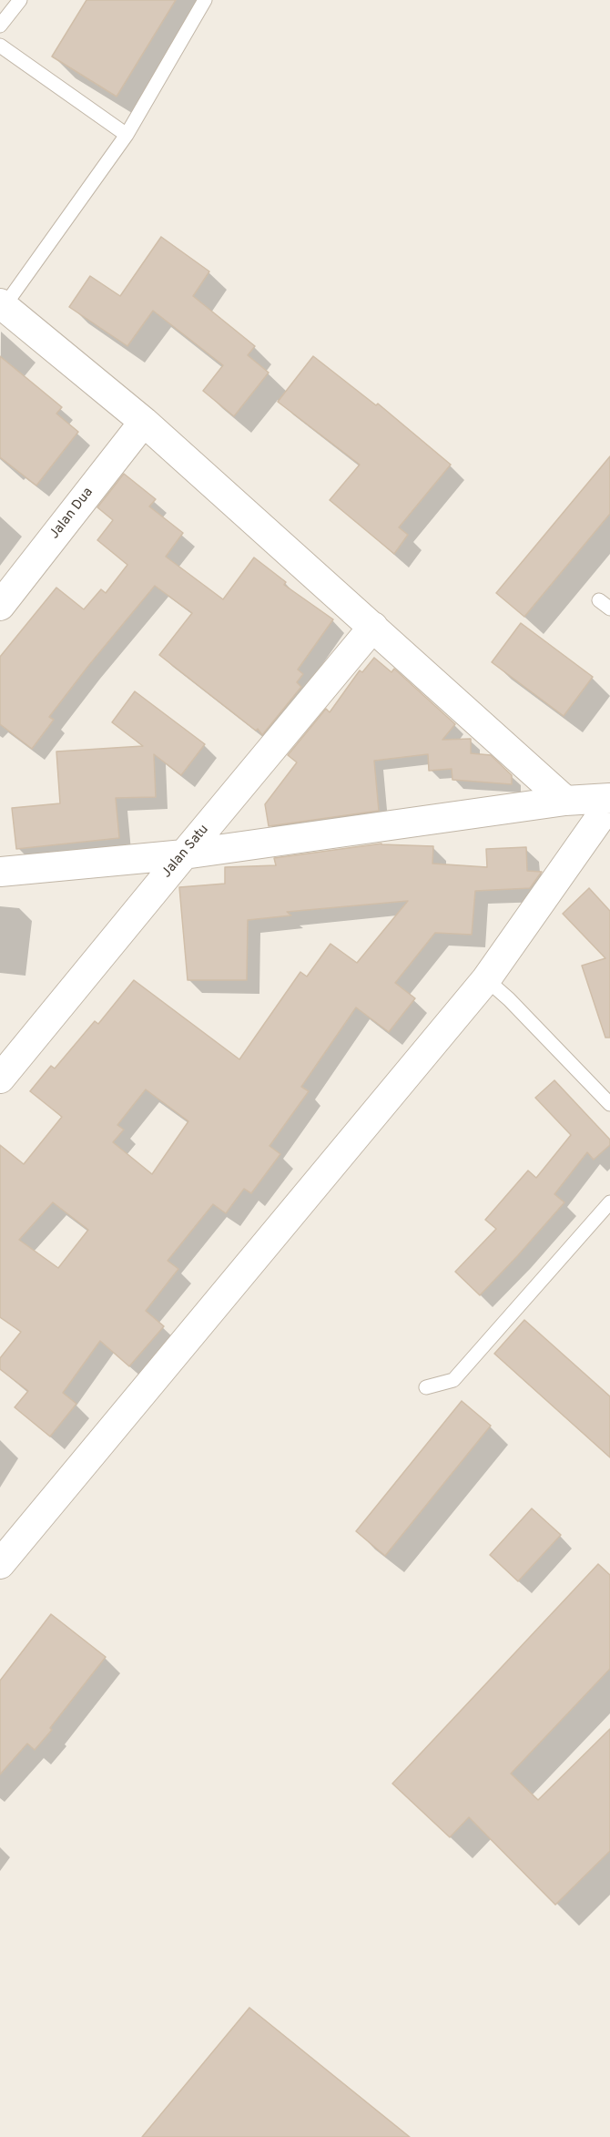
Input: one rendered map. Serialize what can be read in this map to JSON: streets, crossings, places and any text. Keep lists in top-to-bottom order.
{
  "streets": {
    "street": ["Jalan Dua", "Jalan Satu"]
  }
}
